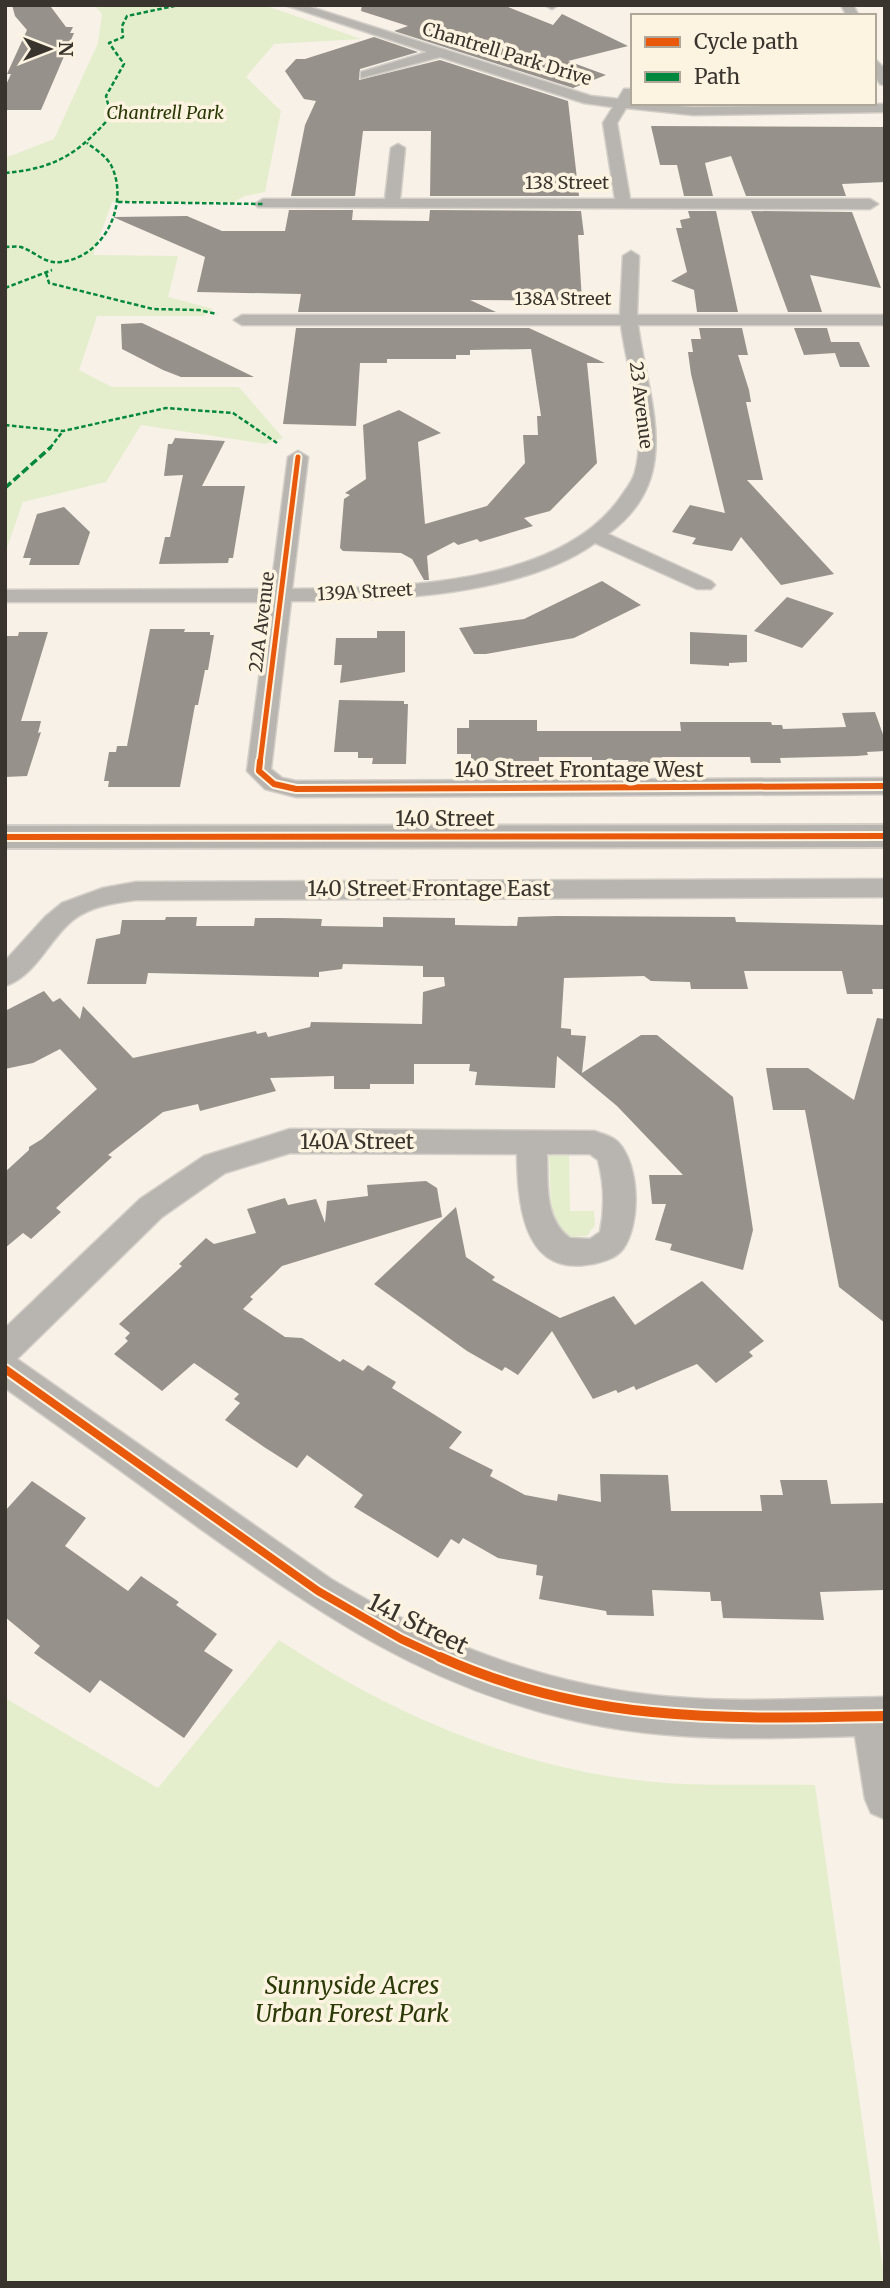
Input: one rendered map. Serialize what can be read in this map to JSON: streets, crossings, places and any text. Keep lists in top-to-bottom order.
{
  "streets": {
    "main road": ["140 Street"],
    "street": [
      "Chantrell Park Drive",
      "138 Street",
      "138A Street",
      "23 Avenue",
      "139A Street",
      "22A Avenue",
      "140 Street Frontage West",
      "140 Street Frontage East",
      "140A Street",
      "141 Street"
    ]
  },
  "crossings": [
    ["138A Street", "23 Avenue"],
    ["23 Avenue", "139A Street"],
    ["139A Street", "22A Avenue"],
    ["22A Avenue", "140 Street Frontage West"],
    ["140A Street", "141 Street"]
  ],
  "parks": ["Chantrell Park", "Sunnyside Acres Urban Forest Park"],
  "legend": ["Cycle path", "Path"],
  "north": "right"
}
